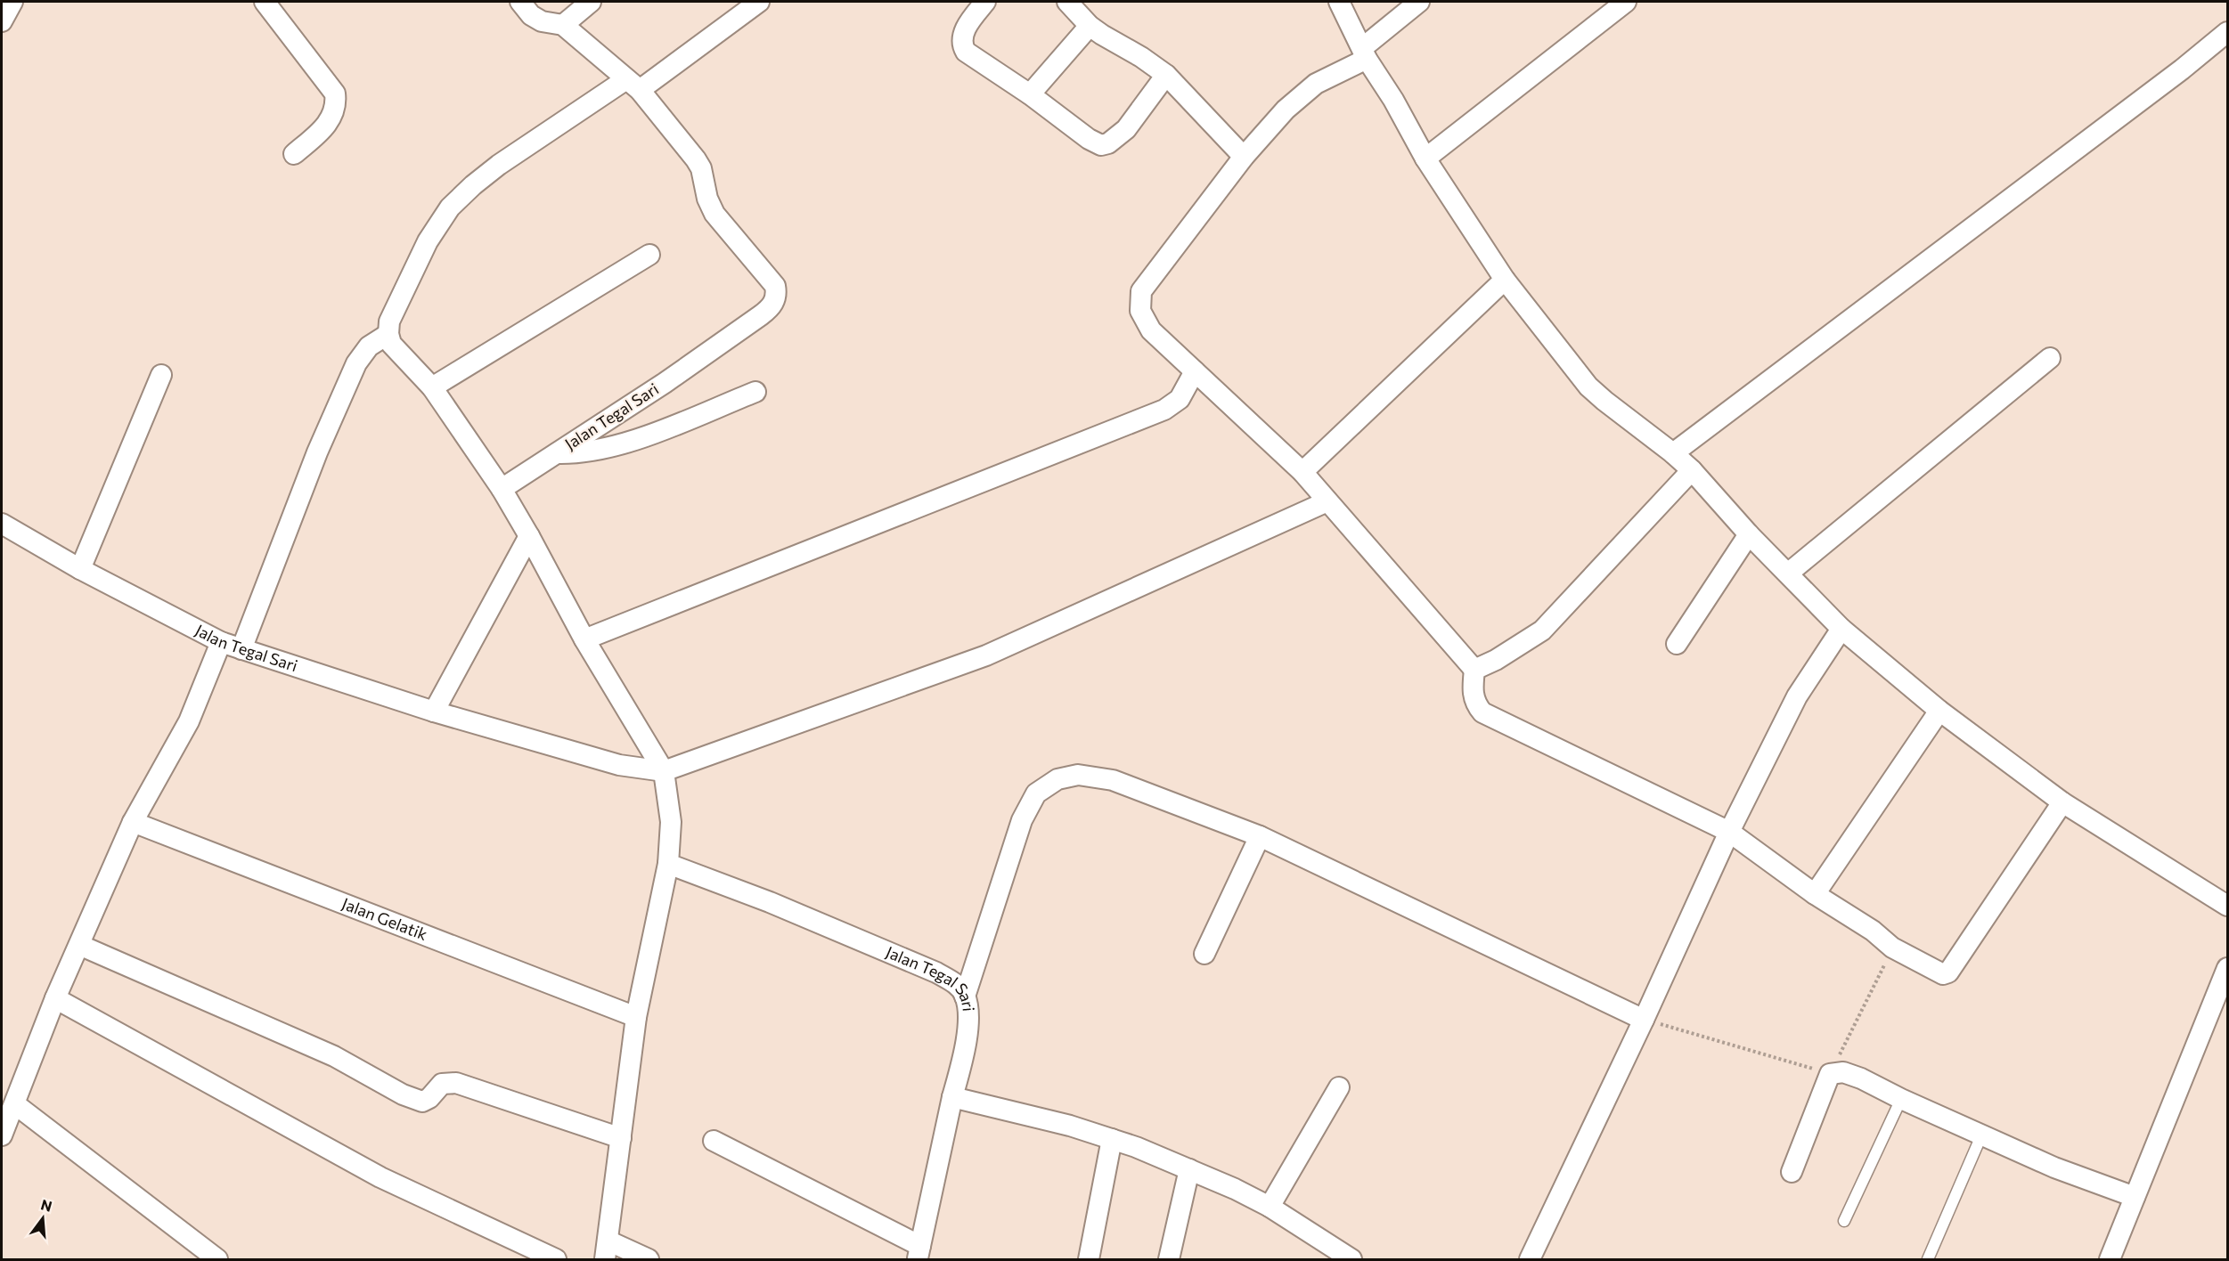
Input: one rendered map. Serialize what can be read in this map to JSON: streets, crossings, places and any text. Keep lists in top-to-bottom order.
{
  "streets": {
    "street": ["Jalan Tegal Sari", "Jalan Gelatik"]
  },
  "north": "top"
}
